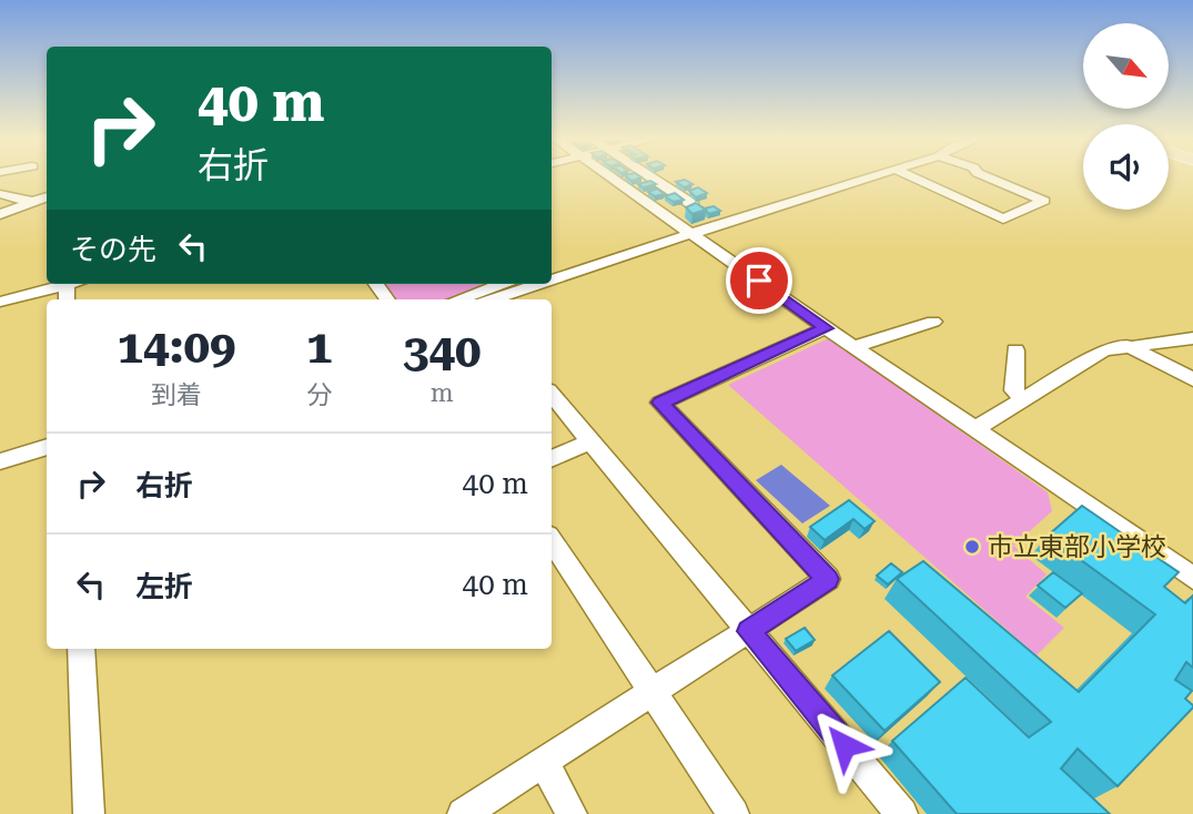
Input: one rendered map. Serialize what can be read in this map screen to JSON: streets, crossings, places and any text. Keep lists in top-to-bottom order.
{
  "places": ["市立東部小学校"],
  "north": "bottom right",
  "page": {
    "turn": ["40 m", "右折"],
    "then": "その先",
    "eta": [
      "14:09",
      "到着",
      "1",
      "分",
      "340",
      "m"
    ],
    "list": [
      {
        "name": "右折",
        "value": "40 m"
      },
      {
        "name": "左折",
        "value": "40 m"
      }
    ]
  }
}
